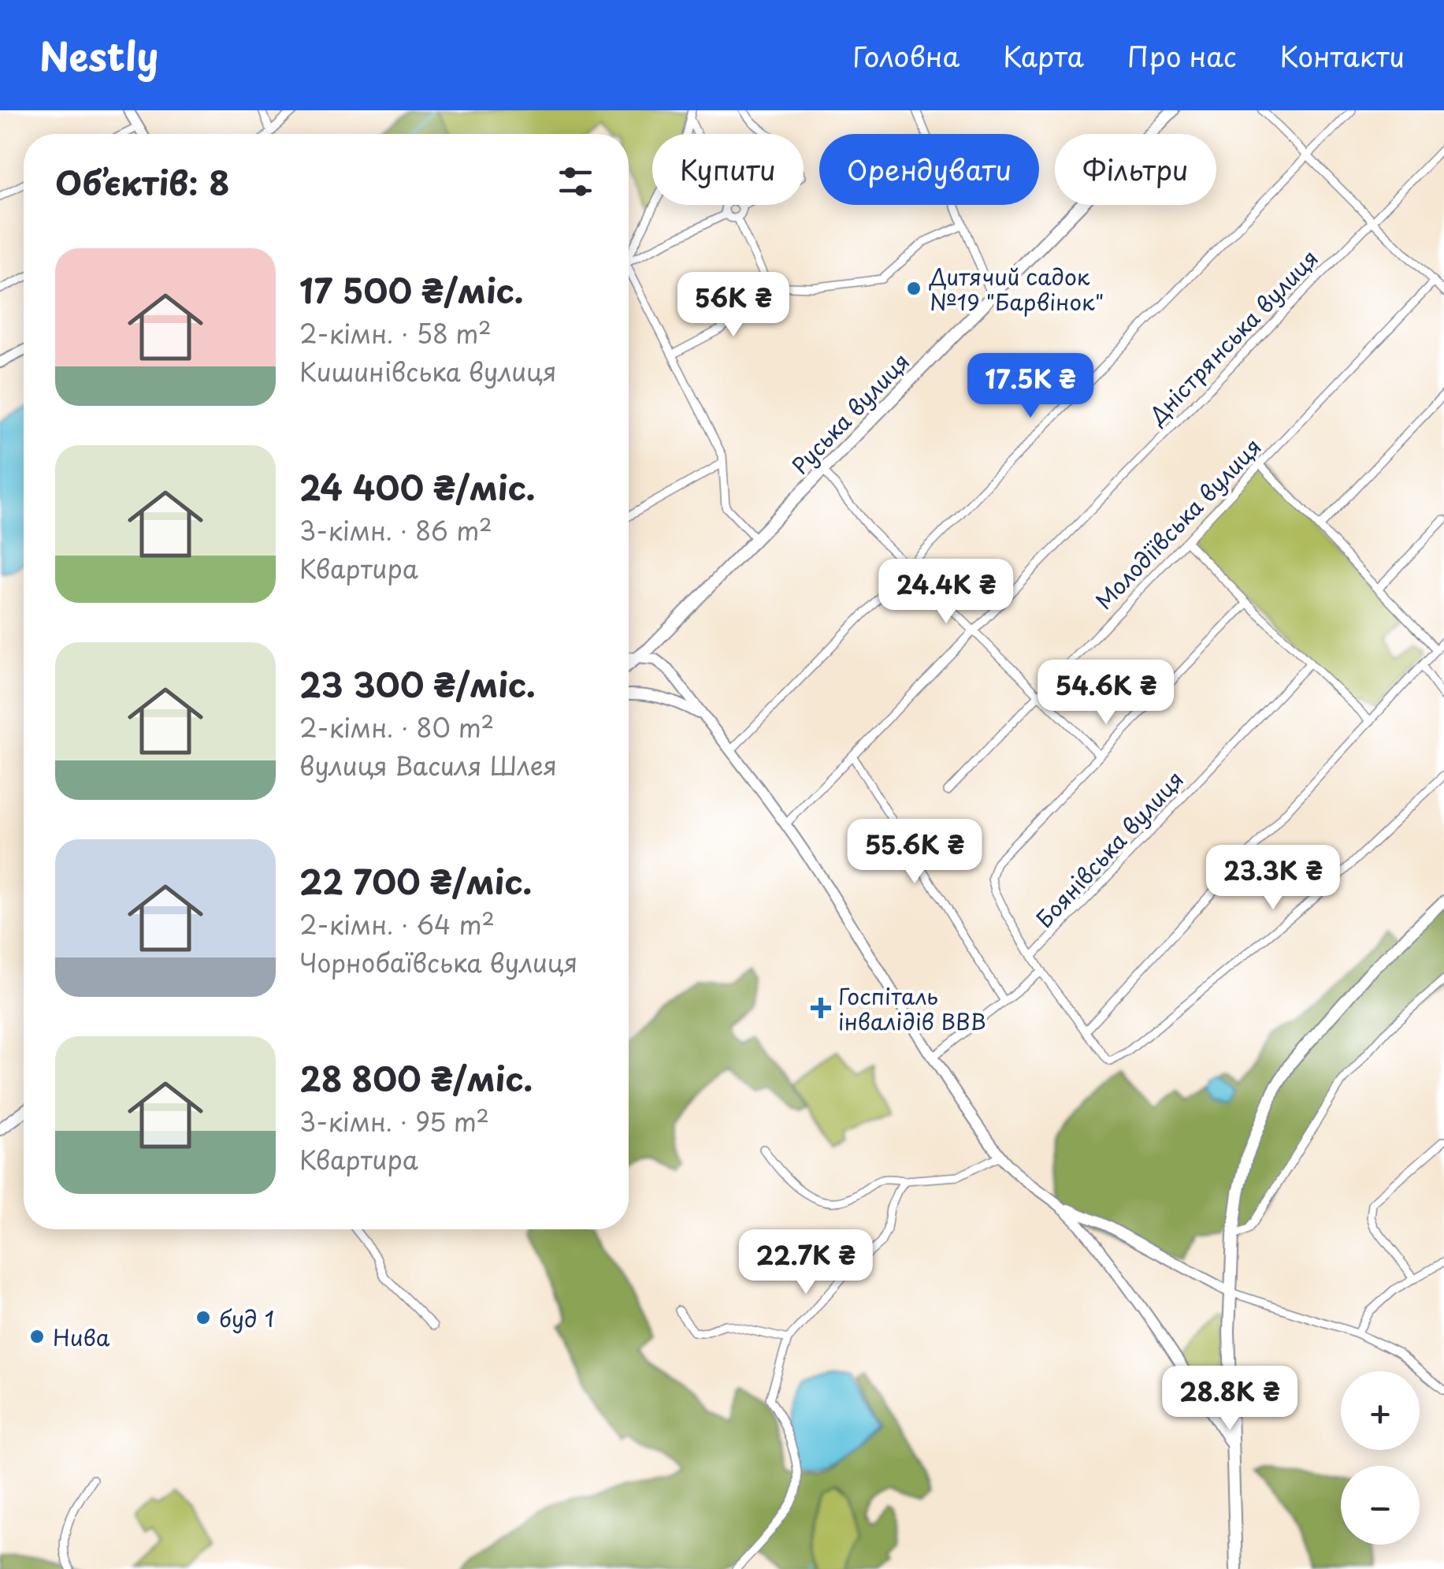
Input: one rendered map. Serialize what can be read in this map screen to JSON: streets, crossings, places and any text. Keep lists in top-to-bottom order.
{
  "streets": {
    "main road": ["Руська вулиця"],
    "street": ["Дністрянська вулиця", "Молодіївська вулиця", "Боянівська вулиця"]
  },
  "places": {
    "other": ["Дитячий садок №19 \"Барвінок\"", "буд 1", "Нива"],
    "health": ["Госпіталь інвалідів ВВВ"]
  },
  "page": {
    "header": "Nestly",
    "nav": [
      "Головна",
      "Карта",
      "Про нас",
      "Контакти"
    ],
    "chip": ["Купити", "Орендувати", "Фільтри"],
    "heading": "Об’єктів: 8",
    "list": [
      {
        "name": "17 500 ₴/міс.",
        "note": "2-кімн. · 58 m² · Кишинівська вулиця"
      },
      {
        "name": "24 400 ₴/міс.",
        "note": "3-кімн. · 86 m² · Квартира"
      },
      {
        "name": "23 300 ₴/міс.",
        "note": "2-кімн. · 80 m² · вулиця Василя Шлея"
      },
      {
        "name": "22 700 ₴/міс.",
        "note": "2-кімн. · 64 m² · Чорнобаївська вулиця"
      },
      {
        "name": "28 800 ₴/міс.",
        "note": "3-кімн. · 95 m² · Квартира"
      }
    ],
    "price": [
      "56K ₴",
      "17.5K ₴",
      "24.4K ₴",
      "54.6K ₴",
      "55.6K ₴",
      "23.3K ₴",
      "22.7K ₴",
      "28.8K ₴"
    ],
    "map_buttons": ["+", "−"]
  }
}
